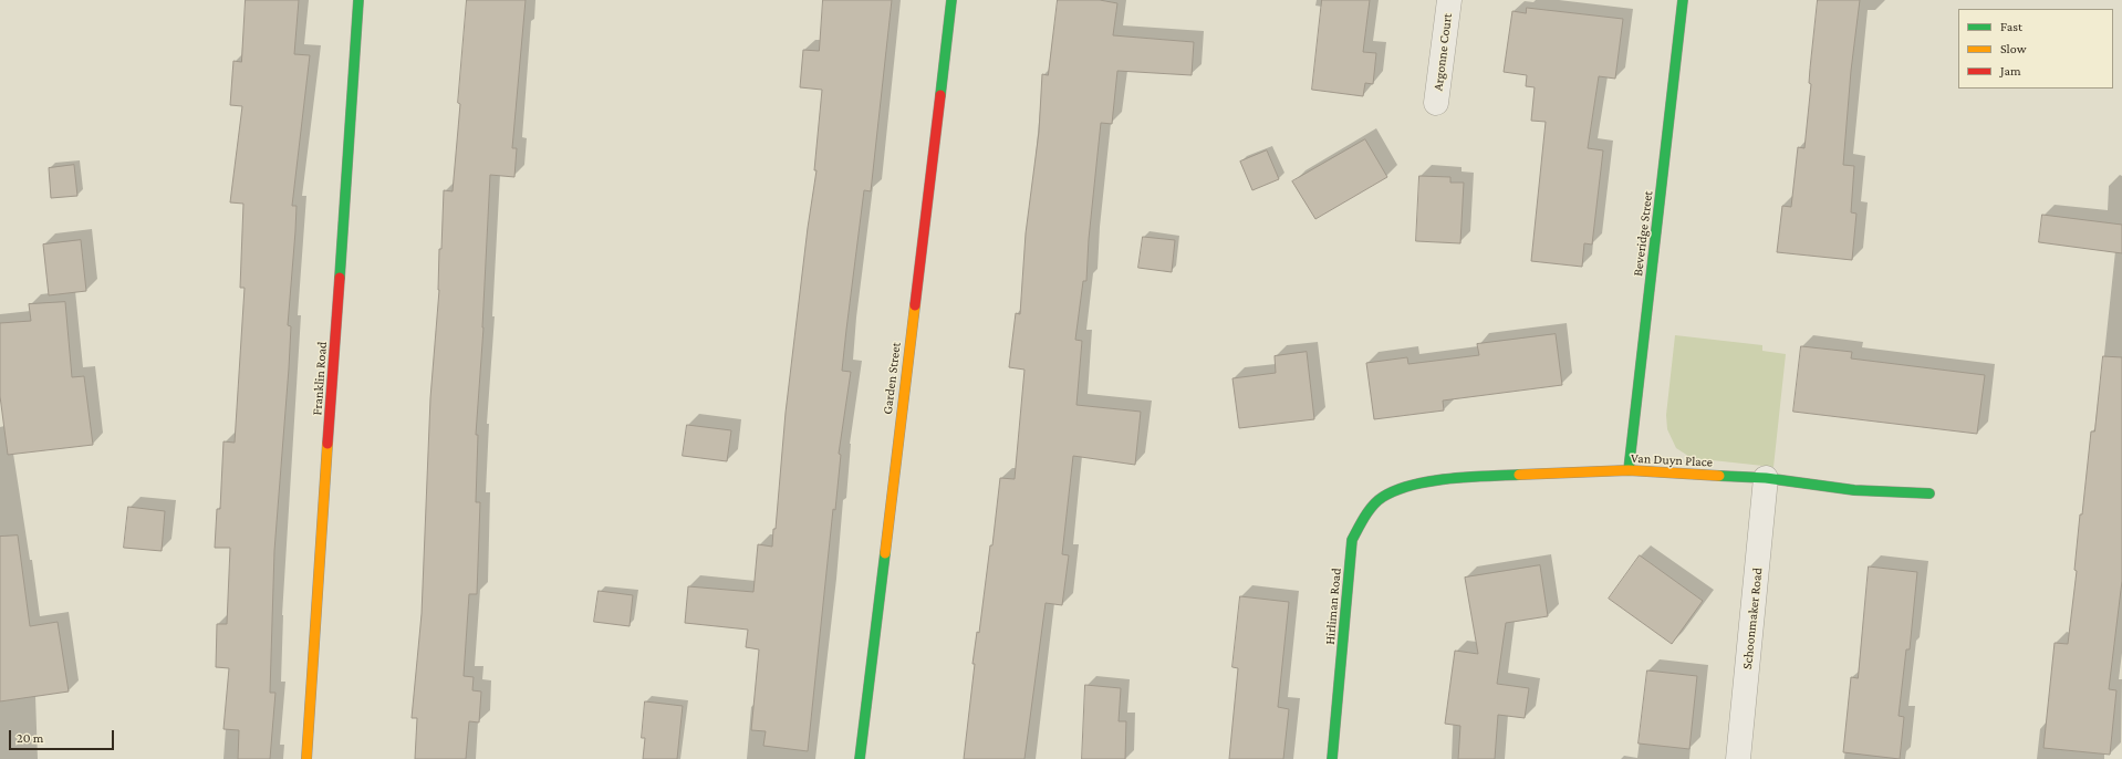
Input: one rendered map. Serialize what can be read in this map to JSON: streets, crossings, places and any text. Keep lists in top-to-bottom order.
{
  "streets": {
    "street": [
      "Argonne Court",
      "Beveridge Street",
      "Franklin Road",
      "Garden Street",
      "Van Duyn Place",
      "Hirliman Road",
      "Schoonmaker Road"
    ]
  },
  "crossings": [
    ["Beveridge Street", "Van Duyn Place"],
    ["Van Duyn Place", "Hirliman Road"],
    ["Van Duyn Place", "Schoonmaker Road"]
  ],
  "legend": ["Fast", "Slow", "Jam"],
  "scale_bar": "20 m"
}
